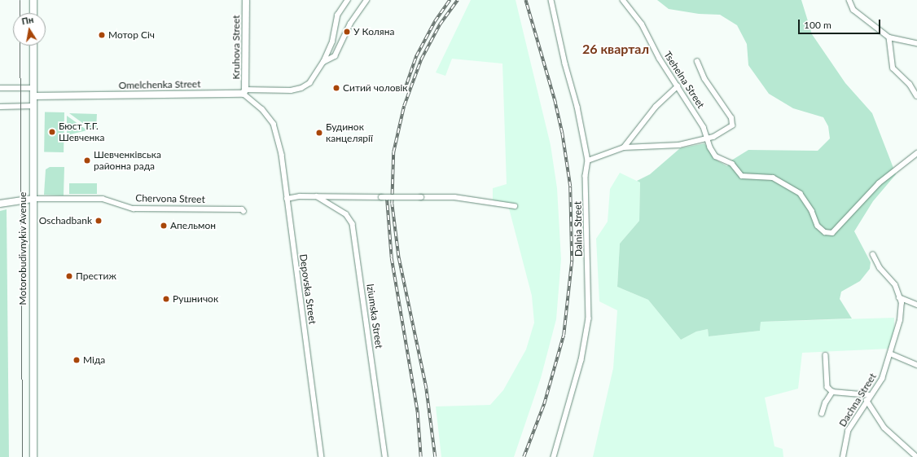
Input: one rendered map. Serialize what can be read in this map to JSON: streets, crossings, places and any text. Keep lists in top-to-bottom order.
{
  "streets": {
    "street": [
      "Kruhova Street",
      "Tsehelna Street",
      "Omelchenka Street",
      "Chervona Street",
      "Dalnia Street",
      "Motorobudivnykiv Avenue",
      "Depovska Street",
      "Iziumska Street",
      "Dachna Street"
    ]
  },
  "crossings": [
    ["Kruhova Street", "Omelchenka Street"],
    ["Kruhova Street", "Depovska Street"],
    ["Omelchenka Street", "Motorobudivnykiv Avenue"],
    ["Omelchenka Street", "Depovska Street"],
    ["Chervona Street", "Motorobudivnykiv Avenue"]
  ],
  "districts": ["26 квартал"],
  "places": [
    "У Коляна",
    "Мотор Січ",
    "Ситий чоловік",
    "Бюст Т.Г. Шевченка",
    "Будинок канцелярії",
    "Шевченківська районна рада",
    "Oschadbank",
    "Апельмон",
    "Престиж",
    "Рушничок",
    "Міда"
  ],
  "scale_bar": "100 m",
  "north": "top"
}
